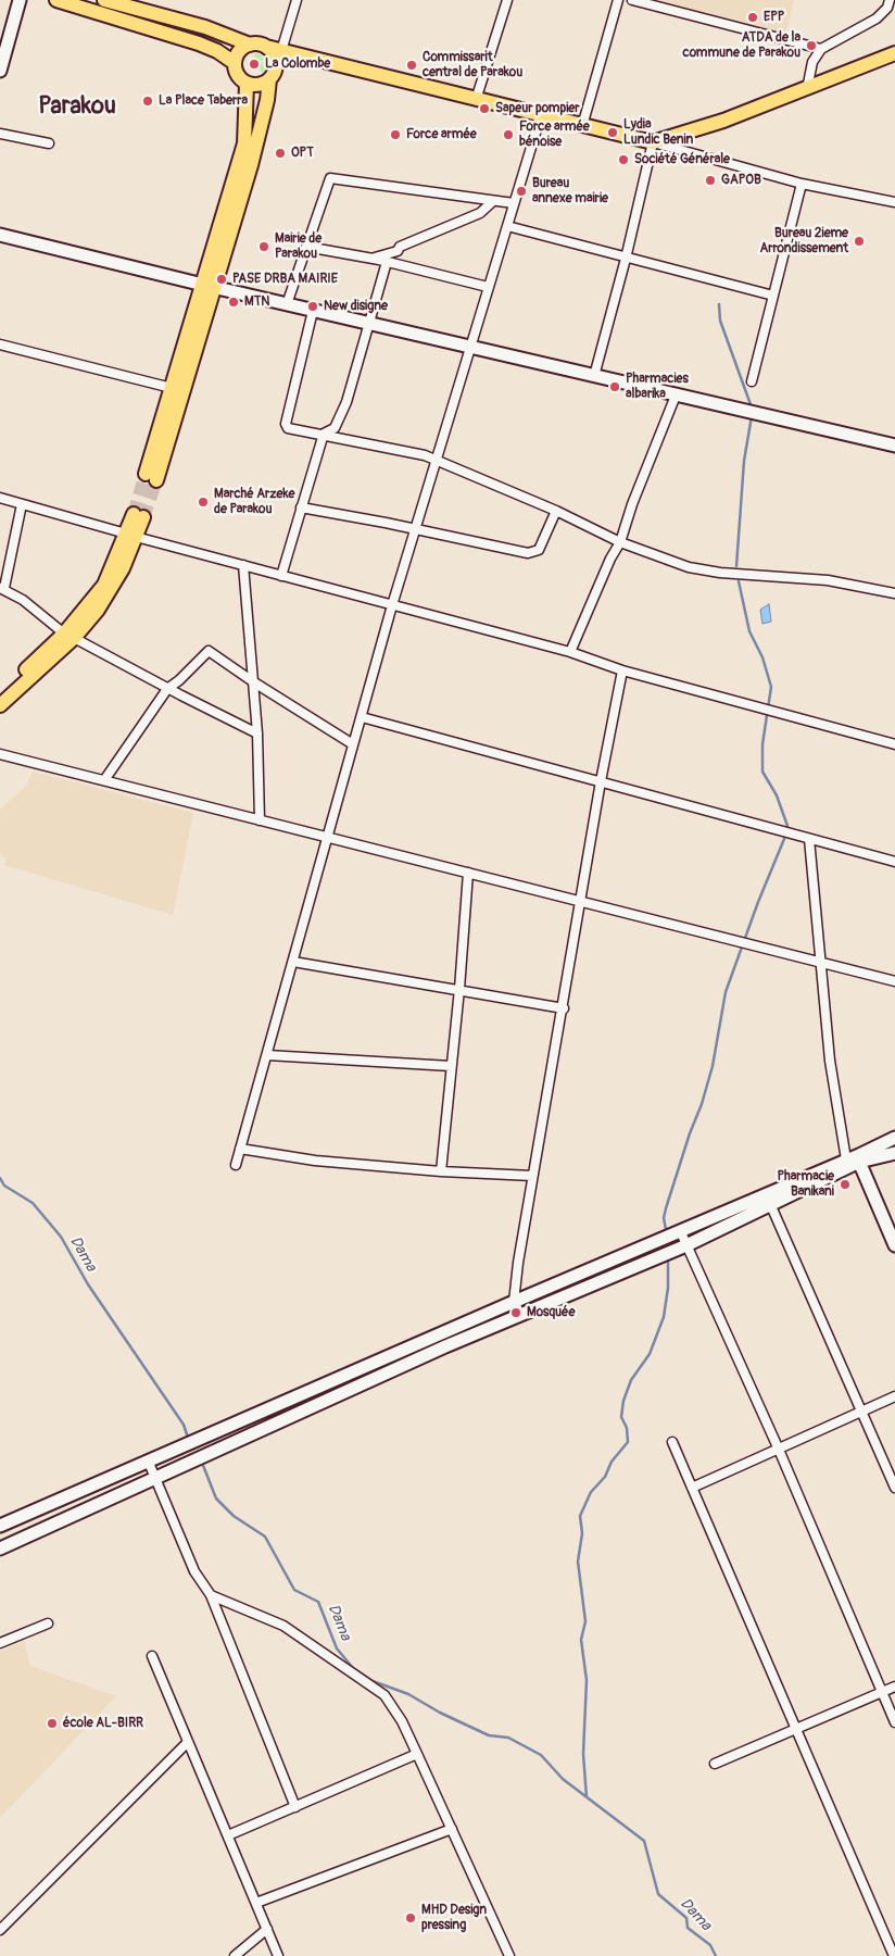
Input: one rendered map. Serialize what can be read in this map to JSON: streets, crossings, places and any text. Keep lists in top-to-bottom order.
{
  "districts": ["Parakou"],
  "water": ["Dama"],
  "places": [
    "EPP",
    "ATDA de la commune de Parakou",
    "La Colombe",
    "Commissarit central de Parakou",
    "La Place Taberra",
    "Sapeur pompier",
    "Lydia Lundic Benin",
    "Force armée",
    "Force armée bénoise",
    "OPT",
    "Société Générale",
    "GAPOB",
    "Bureau annexe mairie",
    "Bureau 2ieme Arrondissement",
    "Mairie de Parakou",
    "PASE DRBA MAIRIE",
    "MTN",
    "New disigne",
    "Pharmacies albarika",
    "Marché Arzeke de Parakou",
    "Pharmacie Banikani",
    "Mosquée",
    "école AL-BIRR",
    "MHD Design pressing"
  ]
}
